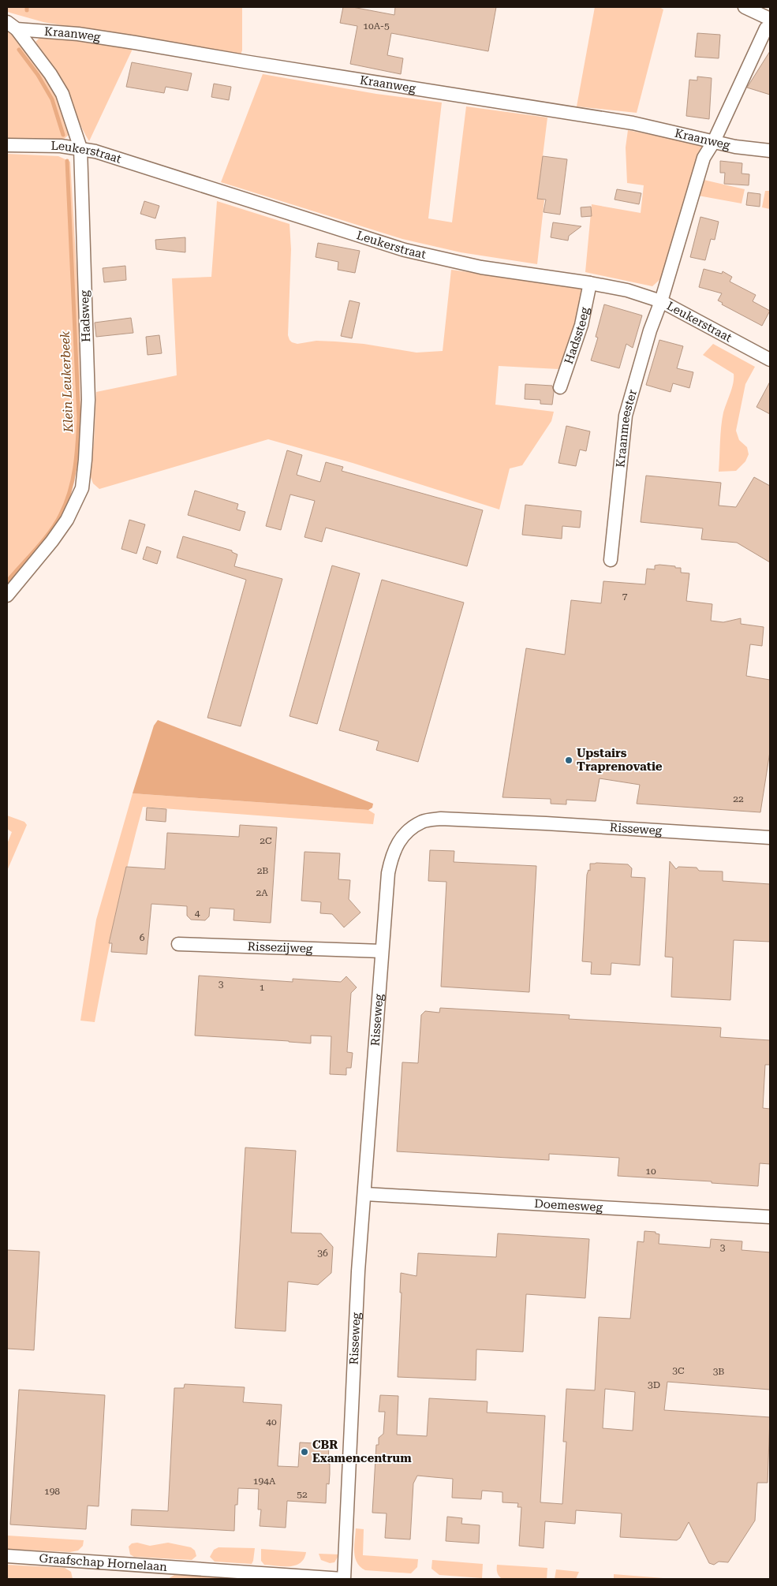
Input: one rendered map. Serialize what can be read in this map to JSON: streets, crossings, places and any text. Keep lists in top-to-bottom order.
{
  "streets": {
    "street": [
      "Kraanweg",
      "Leukerstraat",
      "Hadsweg",
      "Hadssteeg",
      "Kraanmeester",
      "Risseweg",
      "Rissezijweg",
      "Doemesweg",
      "Graafschap Hornelaan"
    ]
  },
  "crossings": [
    ["Kraanweg", "Hadsweg"],
    ["Kraanweg", "Kraanmeester"],
    ["Leukerstraat", "Hadsweg"],
    ["Leukerstraat", "Hadssteeg"],
    ["Leukerstraat", "Kraanmeester"],
    ["Risseweg", "Rissezijweg"],
    ["Risseweg", "Doemesweg"],
    ["Risseweg", "Graafschap Hornelaan"]
  ],
  "water": ["Klein Leukerbeek"],
  "places": ["Upstairs Traprenovatie", "CBR Examencentrum"],
  "house_numbers": [
    "10A-5",
    "7",
    "22",
    "2C",
    "2B",
    "2A",
    "4",
    "6",
    "3",
    "1",
    "10",
    "3",
    "36",
    "3C",
    "3B",
    "3D",
    "40",
    "194A",
    "198",
    "52"
  ]
}
